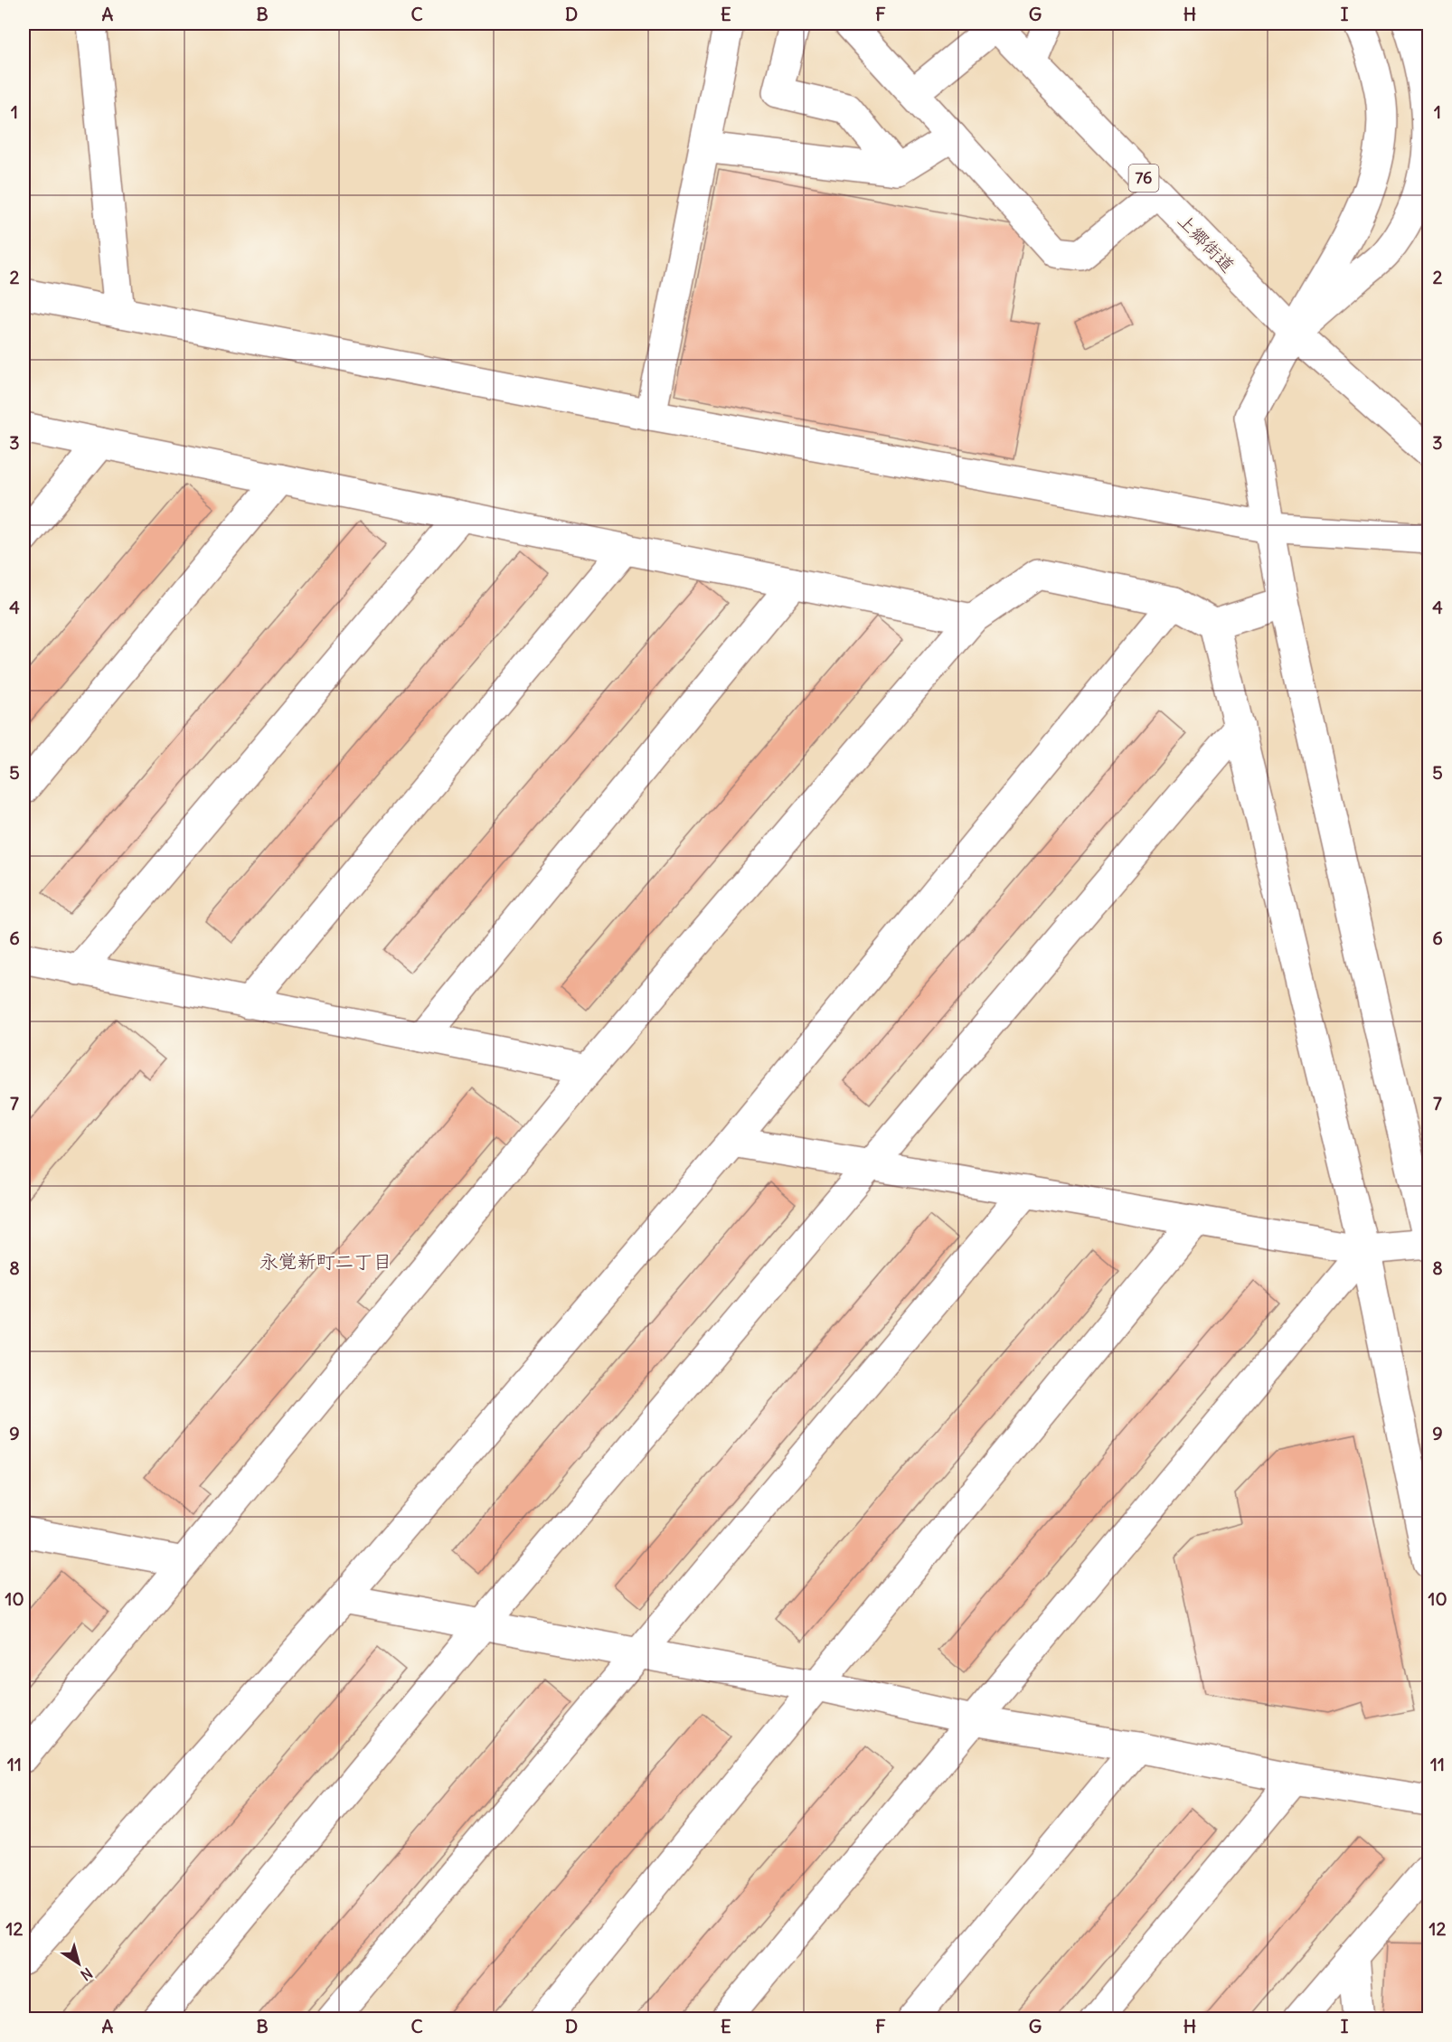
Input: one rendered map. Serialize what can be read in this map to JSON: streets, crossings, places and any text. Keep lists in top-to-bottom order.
{
  "streets": {
    "main road": ["76", "上郷街道"]
  },
  "districts": ["永覚新町二丁目"],
  "north": "bottom right",
  "grid": {
    "columns": [
      "A",
      "B",
      "C",
      "D",
      "E",
      "F",
      "G",
      "H",
      "I"
    ],
    "rows": [
      "1",
      "2",
      "3",
      "4",
      "5",
      "6",
      "7",
      "8",
      "9",
      "10",
      "11",
      "12"
    ]
  }
}
